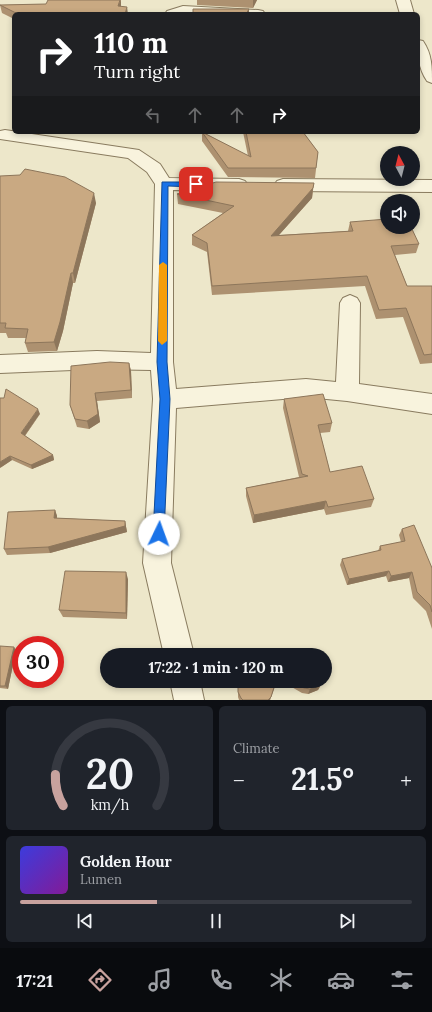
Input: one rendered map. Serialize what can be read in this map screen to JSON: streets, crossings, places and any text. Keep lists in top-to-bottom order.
{
  "north": "top",
  "page": {
    "turn": ["110 m", "Turn right"],
    "limit": "30",
    "trip": "17:22 · 1 min · 120 m",
    "tile": "Climate",
    "heat": ["−", "21.5°", "+"],
    "song": ["Golden Hour", "Lumen"],
    "tabs": "17:21",
    "gauge": ["20", "km/h"]
  }
}
